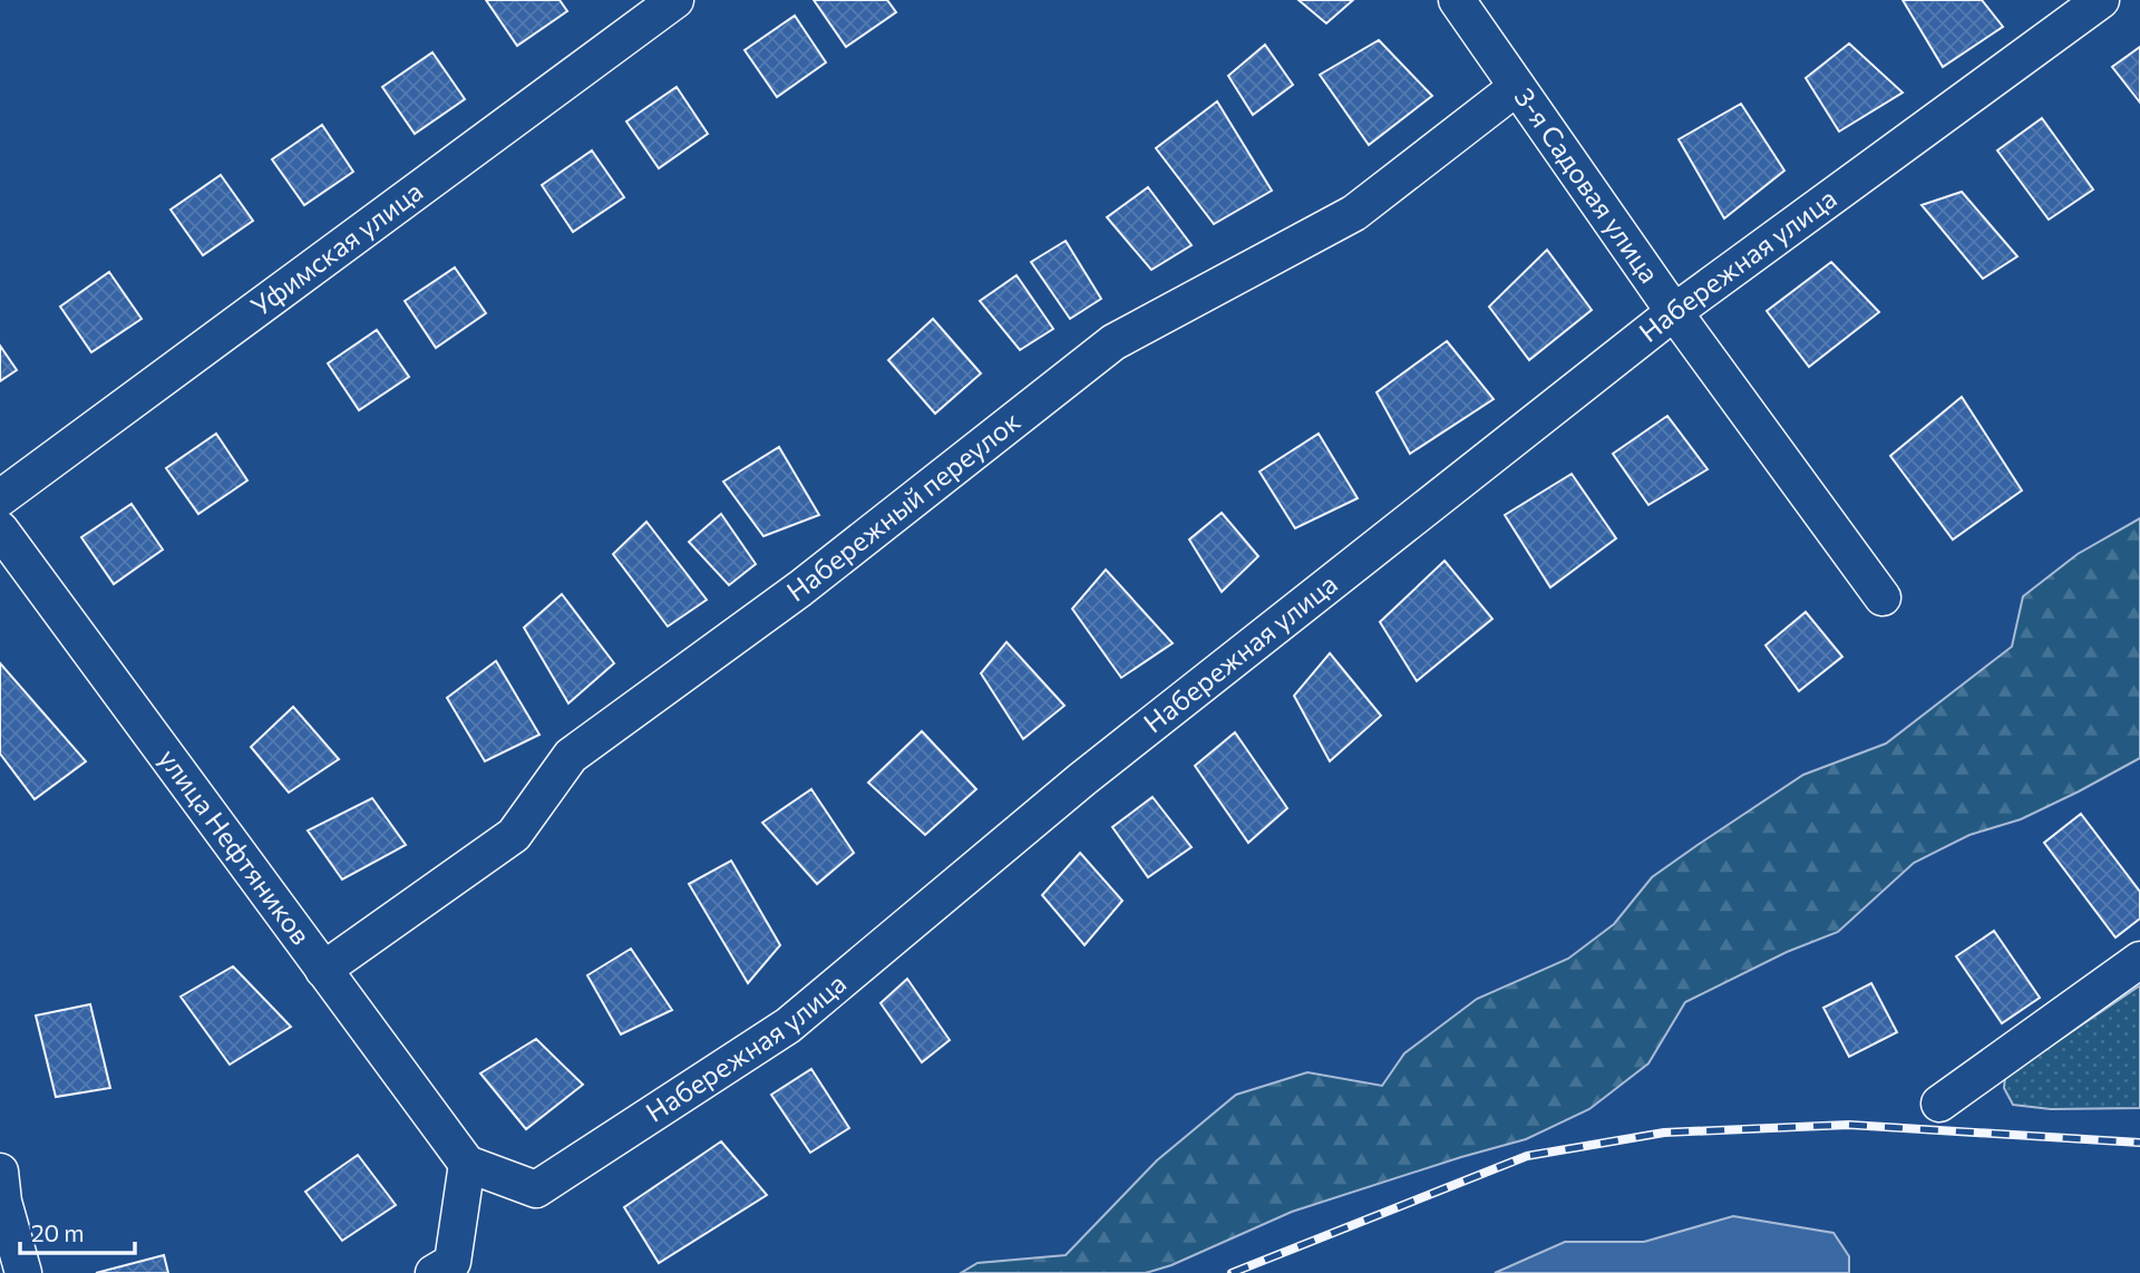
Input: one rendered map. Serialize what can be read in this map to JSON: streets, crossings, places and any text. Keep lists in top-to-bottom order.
{
  "streets": {
    "street": [
      "3-я Садовая улица",
      "Уфимская улица",
      "Набережная улица",
      "Набережный переулок",
      "улица Нефтяников"
    ]
  },
  "crossings": [
    ["3-я Садовая улица", "Набережная улица"],
    ["3-я Садовая улица", "Набережный переулок"],
    ["Набережная улица", "улица Нефтяников"],
    ["Набережный переулок", "улица Нефтяников"]
  ],
  "scale_bar": "20 m"
}
